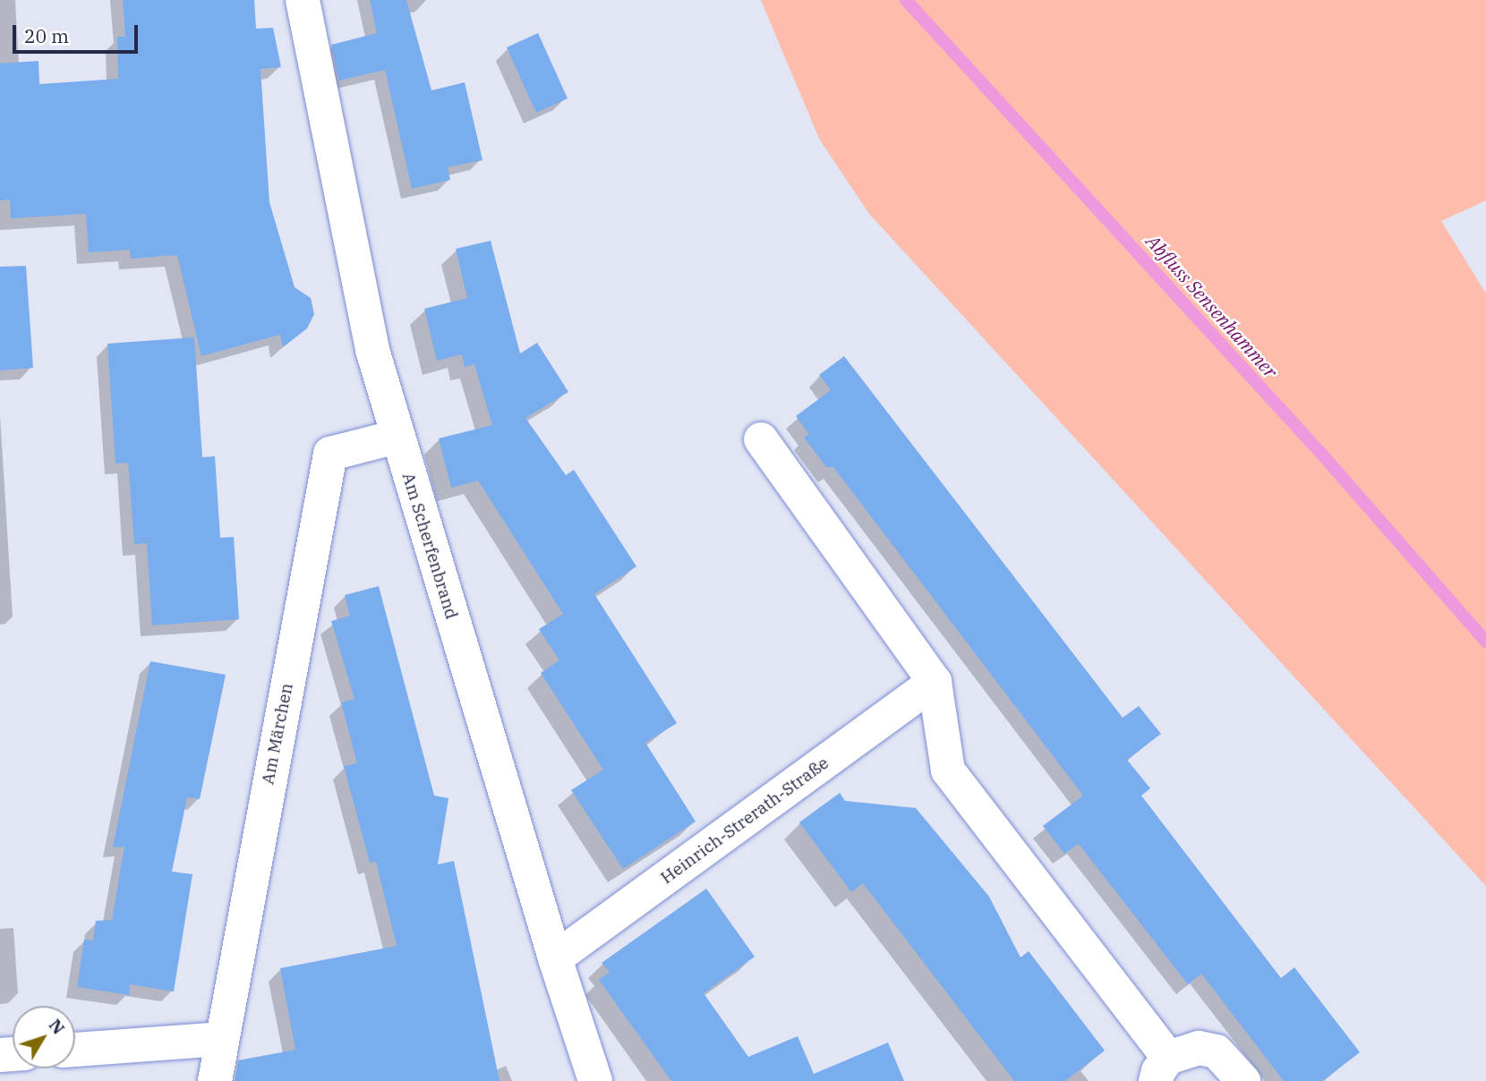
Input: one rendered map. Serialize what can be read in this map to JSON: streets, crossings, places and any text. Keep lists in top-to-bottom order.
{
  "streets": {
    "street": ["Am Scherfenbrand", "Am Märchen", "Heinrich-Strerath-Straße"]
  },
  "crossings": [
    ["Am Scherfenbrand", "Am Märchen"],
    ["Am Scherfenbrand", "Heinrich-Strerath-Straße"]
  ],
  "water": ["Abfluss Sensenhammer"],
  "scale_bar": "20 m",
  "north": "top right"
}
